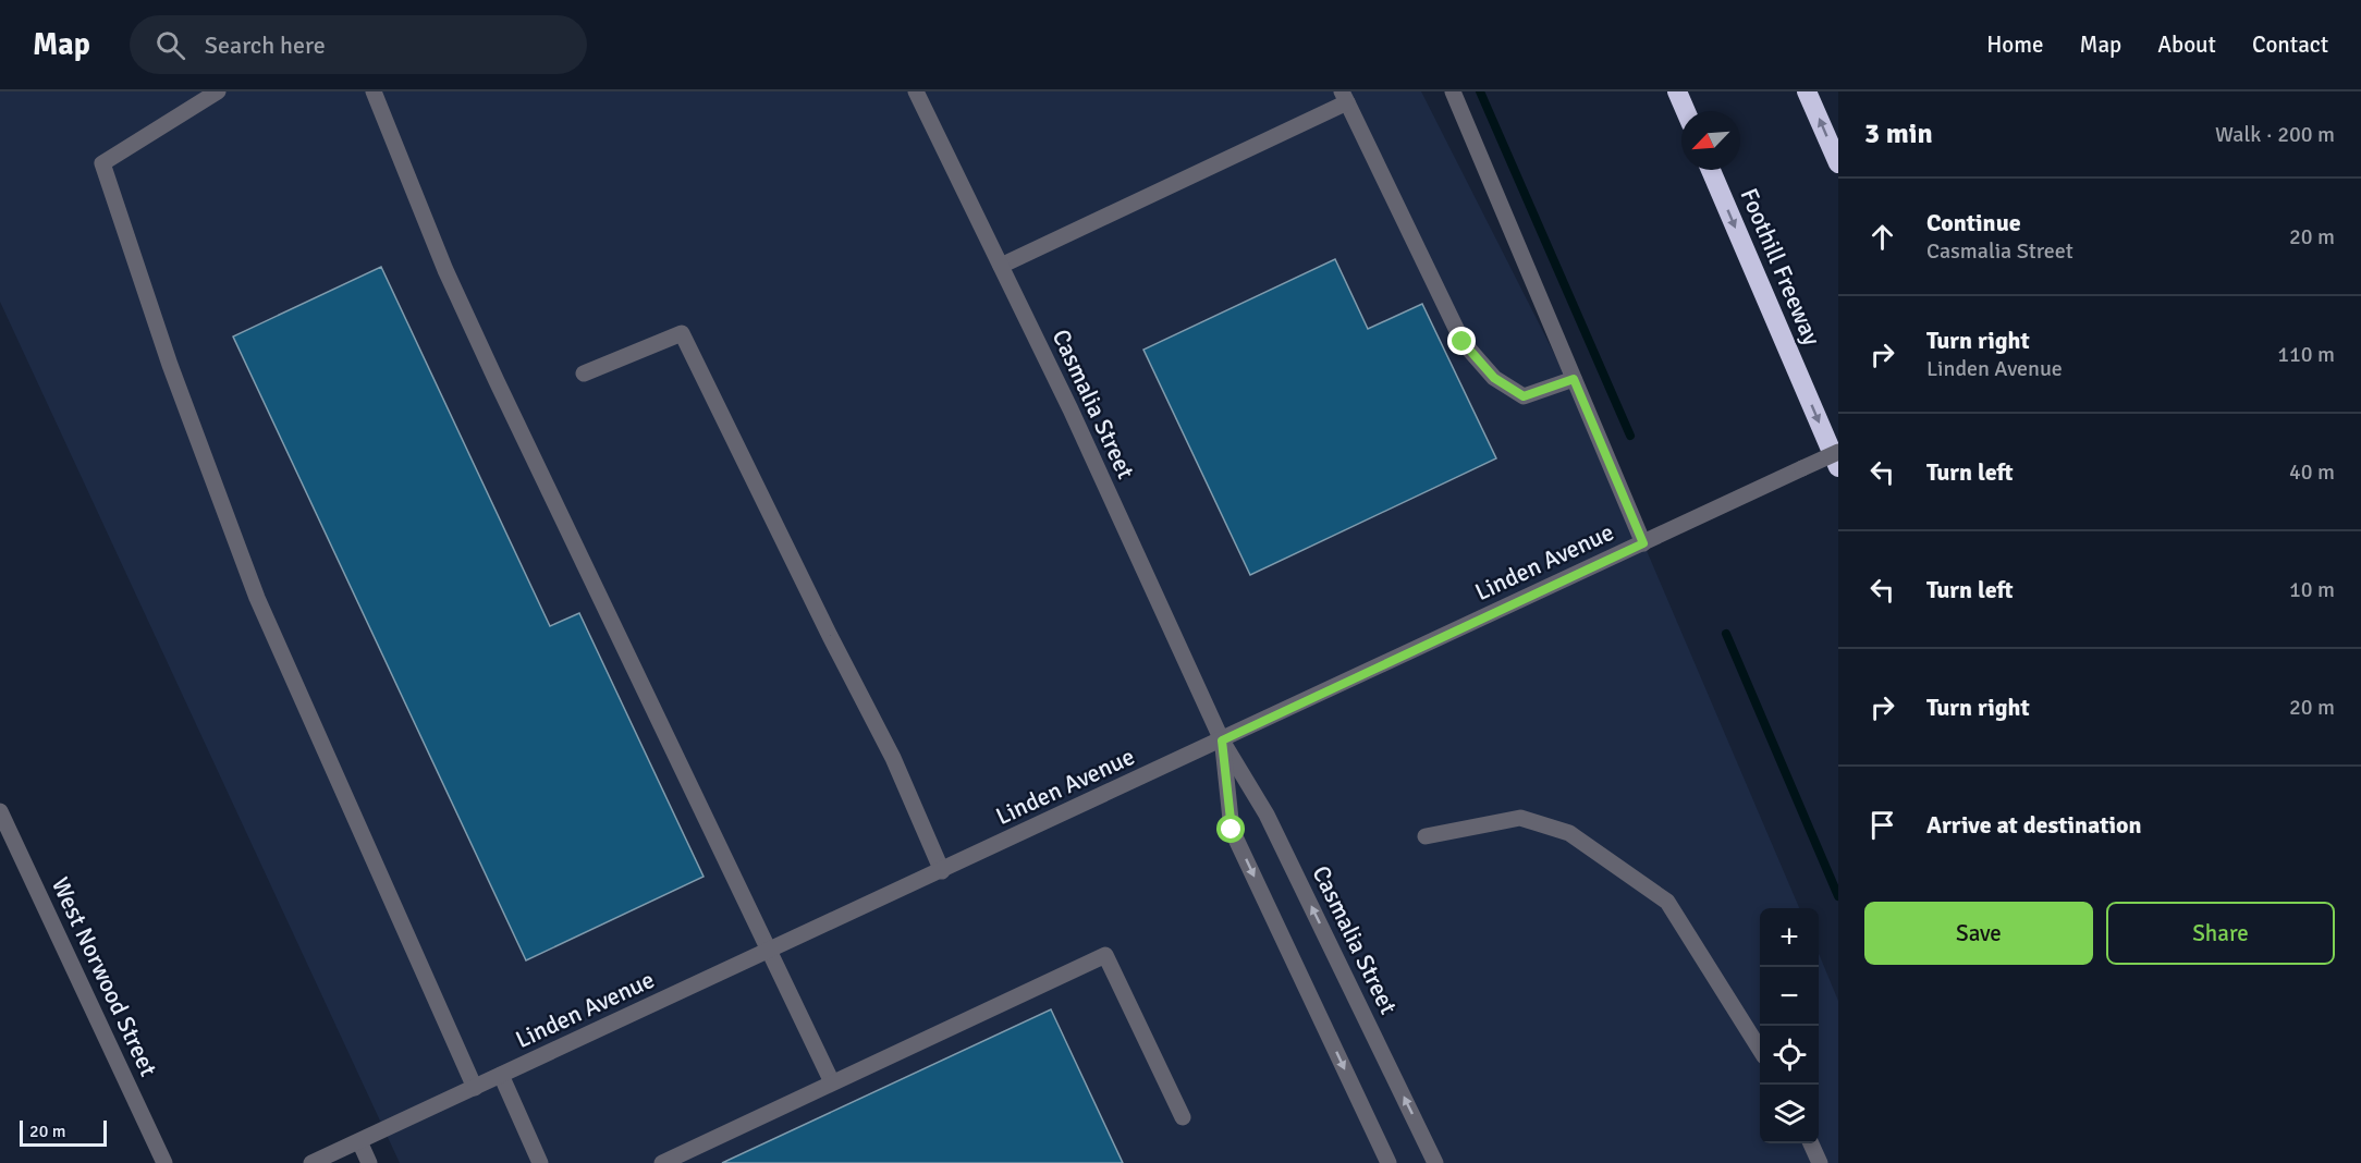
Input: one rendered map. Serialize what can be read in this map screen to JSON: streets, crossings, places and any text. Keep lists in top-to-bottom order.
{
  "streets": {
    "highway": ["Foothill Freeway"],
    "street": ["Casmalia Street", "Linden Avenue", "West Norwood Street"]
  },
  "crossings": [
    ["Casmalia Street", "Linden Avenue"]
  ],
  "one_way": ["Foothill Freeway"],
  "scale_bar": "20 m",
  "north": "bottom left",
  "page": {
    "header": "Map",
    "search": "Search here",
    "nav": [
      "Home",
      "Map",
      "About",
      "Contact"
    ],
    "heading": ["3 min", "Walk · 200 m"],
    "list": [
      ["Continue", "Casmalia Street", "20 m"],
      ["Turn right", "Linden Avenue", "110 m"],
      ["Turn left", "40 m"],
      ["Turn left", "10 m"],
      ["Turn right", "20 m"],
      "Arrive at destination"
    ],
    "buttons": ["Save", "Share"],
    "map_buttons": ["+", "−"],
    "scale": "20 m"
  }
}
